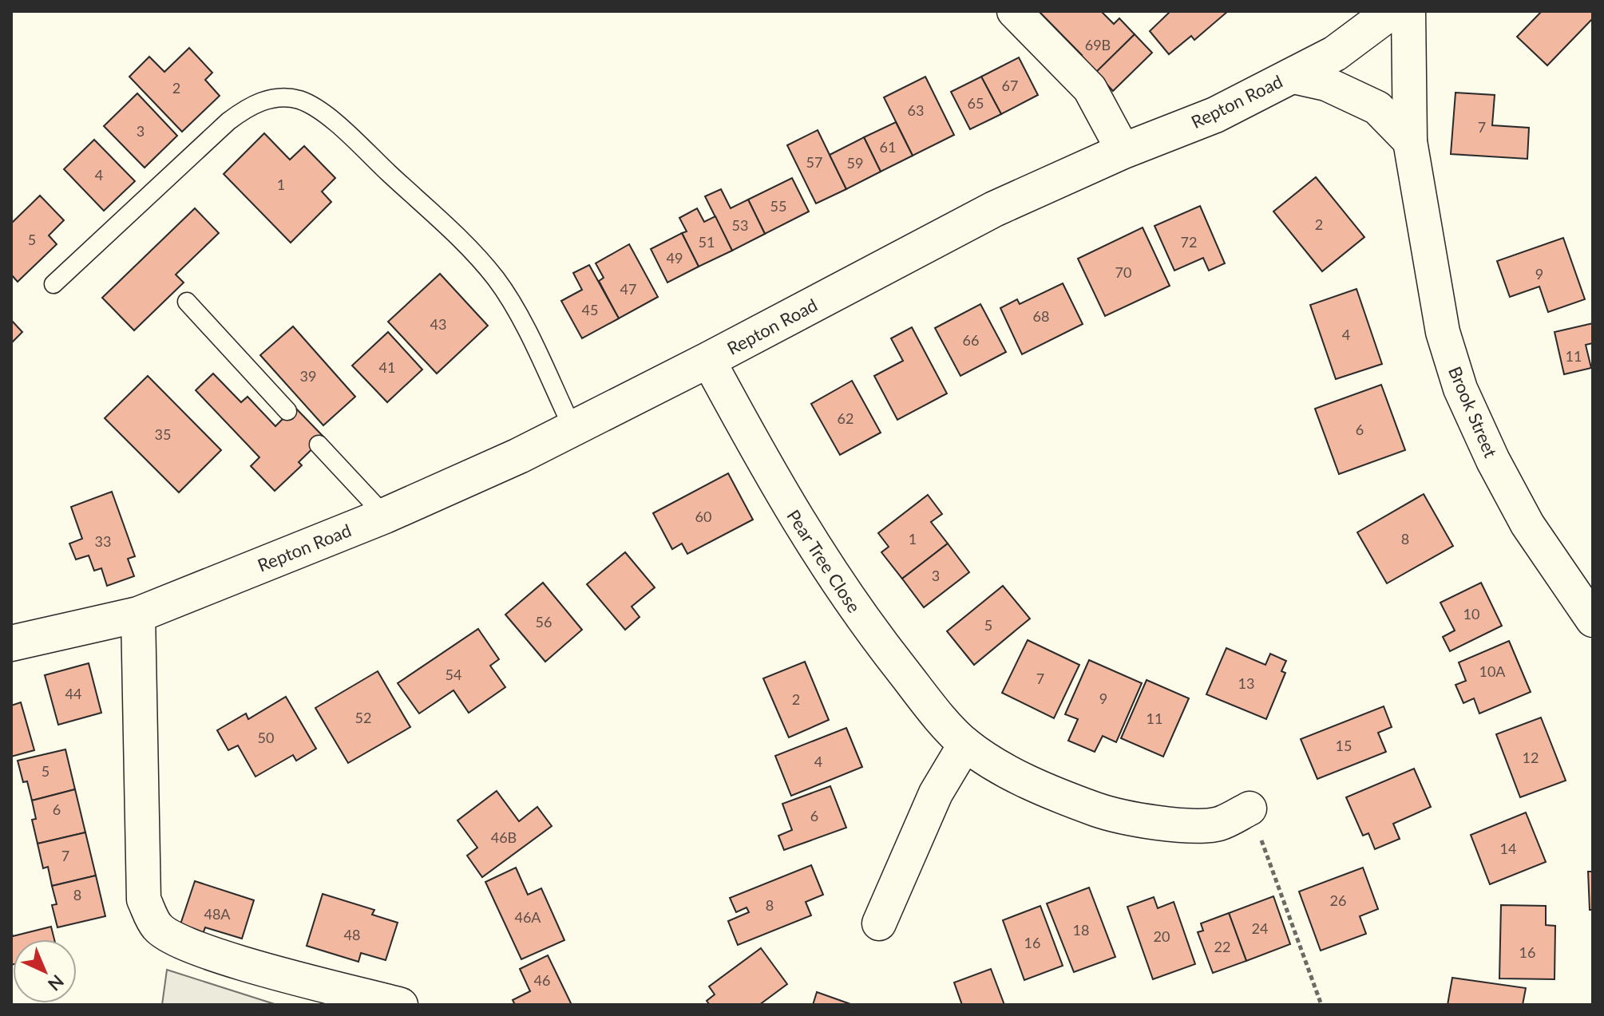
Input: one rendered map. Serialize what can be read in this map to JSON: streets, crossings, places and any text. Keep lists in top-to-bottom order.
{
  "streets": {
    "street": ["Repton Road", "Brook Street", "Pear Tree Close"]
  },
  "crossings": [
    ["Repton Road", "Pear Tree Close"]
  ],
  "house_numbers": [
    "69B",
    "67",
    "2",
    "65",
    "63",
    "7",
    "3",
    "61",
    "57",
    "59",
    "4",
    "1",
    "55",
    "2",
    "53",
    "5",
    "51",
    "72",
    "49",
    "70",
    "9",
    "47",
    "45",
    "68",
    "43",
    "4",
    "66",
    "11",
    "41",
    "39",
    "62",
    "6",
    "35",
    "60",
    "1",
    "8",
    "33",
    "3",
    "10",
    "56",
    "5",
    "10A",
    "54",
    "7",
    "13",
    "44",
    "9",
    "2",
    "52",
    "11",
    "50",
    "15",
    "12",
    "4",
    "5",
    "6",
    "6",
    "46B",
    "14",
    "7",
    "8",
    "26",
    "8",
    "48A",
    "46A",
    "24",
    "18",
    "48",
    "20",
    "16",
    "22",
    "16",
    "46"
  ],
  "north": "bottom right"
}
